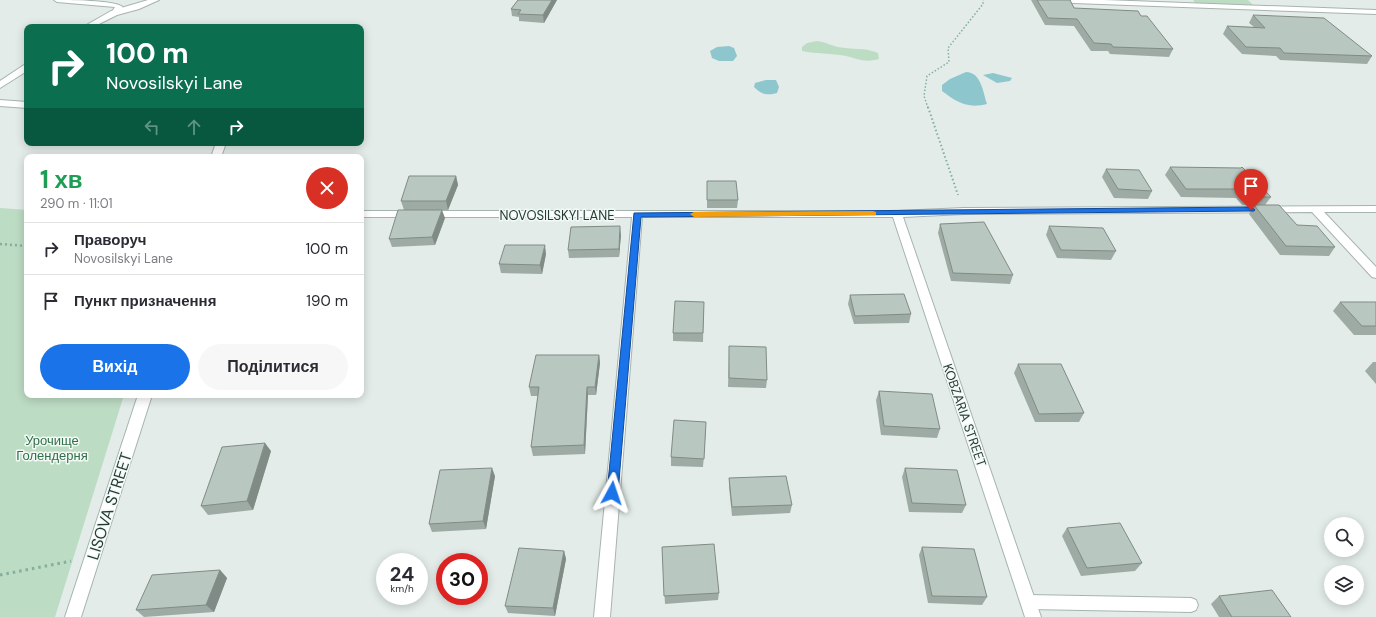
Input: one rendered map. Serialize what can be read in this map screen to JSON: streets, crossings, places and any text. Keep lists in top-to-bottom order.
{
  "streets": {
    "street": ["NOVOSILSKYI LANE", "KOBZARIA STREET", "LISOVA STREET"]
  },
  "crossings": [
    ["NOVOSILSKYI LANE", "KOBZARIA STREET"]
  ],
  "parks": ["Урочище Голендерня"],
  "page": {
    "turn": ["100 m", "Novosilskyi Lane"],
    "heading": ["1 хв", "290 m · 11:01"],
    "list": [
      {
        "name": "Праворуч",
        "note": "Novosilskyi Lane",
        "value": "100 m"
      },
      {
        "name": "Пункт призначення",
        "value": "190 m"
      }
    ],
    "buttons": ["Вихід", "Поділитися"],
    "speed": "24 km/h",
    "limit": "30"
  }
}
